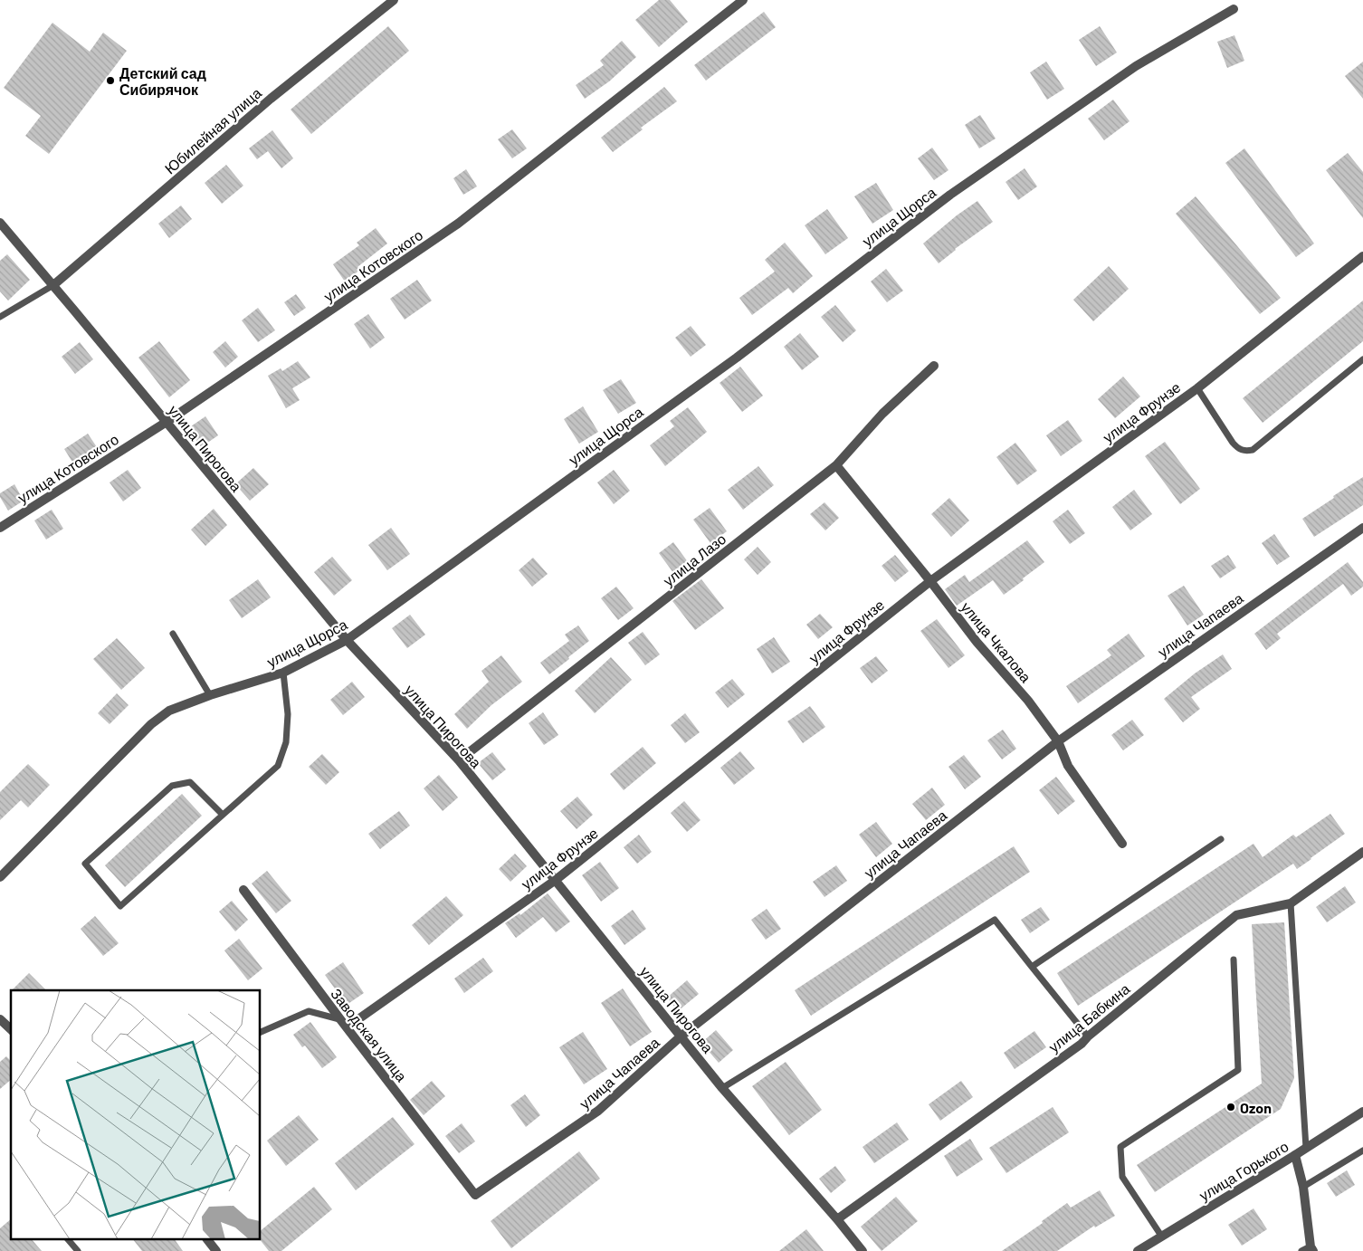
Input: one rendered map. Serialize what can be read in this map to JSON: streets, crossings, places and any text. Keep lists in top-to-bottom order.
{
  "streets": {
    "street": [
      "Юбилейная улица",
      "улица Щорса",
      "улица Котовского",
      "улица Фрунзе",
      "улица Пирогова",
      "улица Лазо",
      "улица Чапаева",
      "улица Чкалова",
      "улица Бабкина",
      "Заводская улица",
      "улица Горького"
    ]
  },
  "crossings": [
    ["Юбилейная улица", "улица Пирогова"],
    ["улица Щорса", "улица Пирогова"],
    ["улица Котовского", "улица Пирогова"],
    ["улица Фрунзе", "улица Пирогова"],
    ["улица Фрунзе", "улица Чкалова"],
    ["улица Фрунзе", "Заводская улица"],
    ["улица Пирогова", "улица Лазо"],
    ["улица Пирогова", "улица Чапаева"],
    ["улица Пирогова", "улица Бабкина"],
    ["улица Лазо", "улица Чкалова"],
    ["улица Чапаева", "улица Чкалова"],
    ["улица Чапаева", "Заводская улица"]
  ],
  "places": ["Детский сад Сибирячок", "Ozon"]
}
